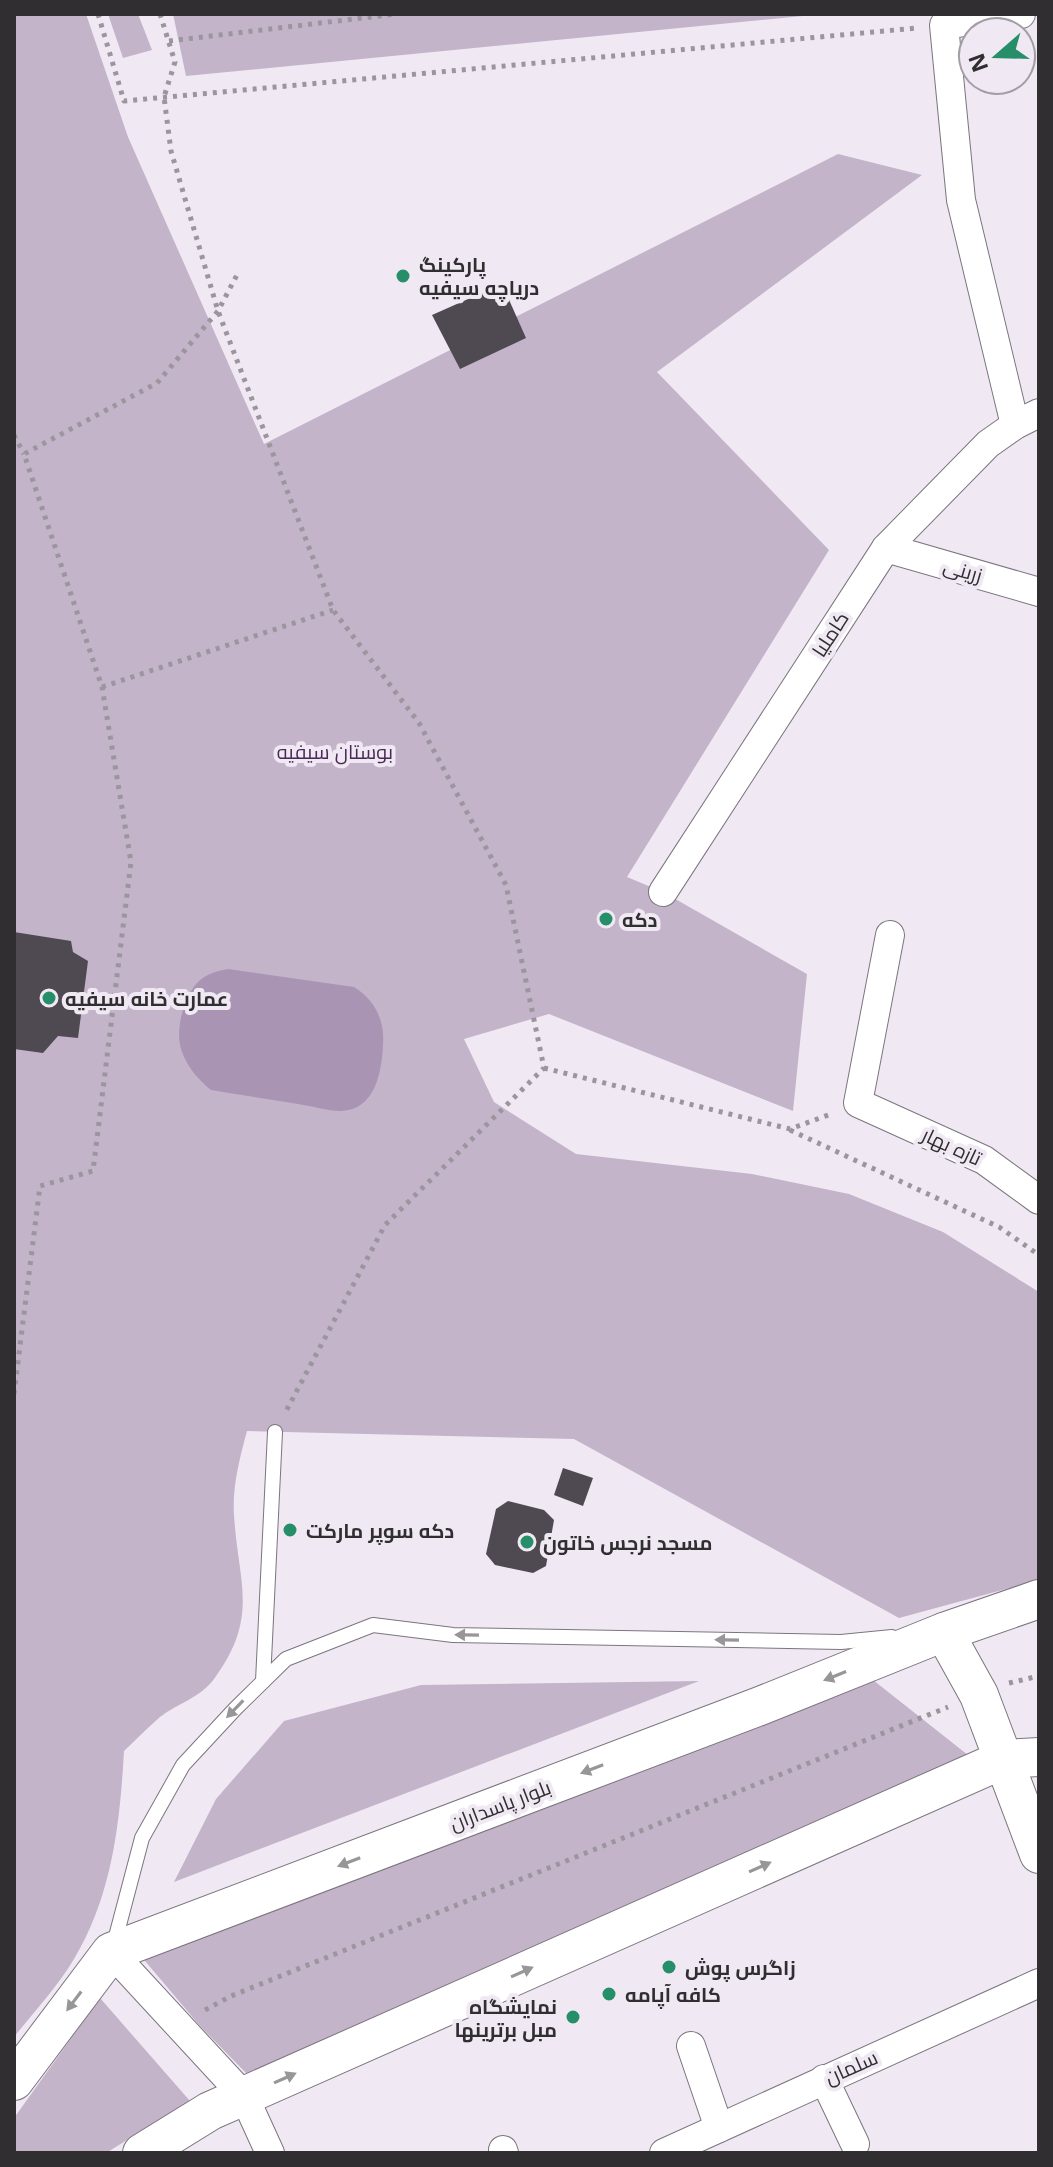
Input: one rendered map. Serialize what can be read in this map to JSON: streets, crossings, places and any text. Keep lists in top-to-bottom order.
{
  "streets": {
    "main road": ["بلوار پاسداران"],
    "street": [
      "زرینی",
      "کاملیا",
      "تازه بهار",
      "سلمان"
    ]
  },
  "crossings": [
    ["زرینی", "کاملیا"]
  ],
  "parks": ["بوستان سیفیه"],
  "places": [
    "پارکینگ دریاچه سیفیه",
    "دکه",
    "عمارت خانه سیفیه",
    "دکه سوپر مارکت",
    "مسجد نرجس خاتون",
    "زاگرس پوش",
    "کافه آپامه",
    "نمایشگاه مبل برترینها"
  ],
  "north": "left"
}
